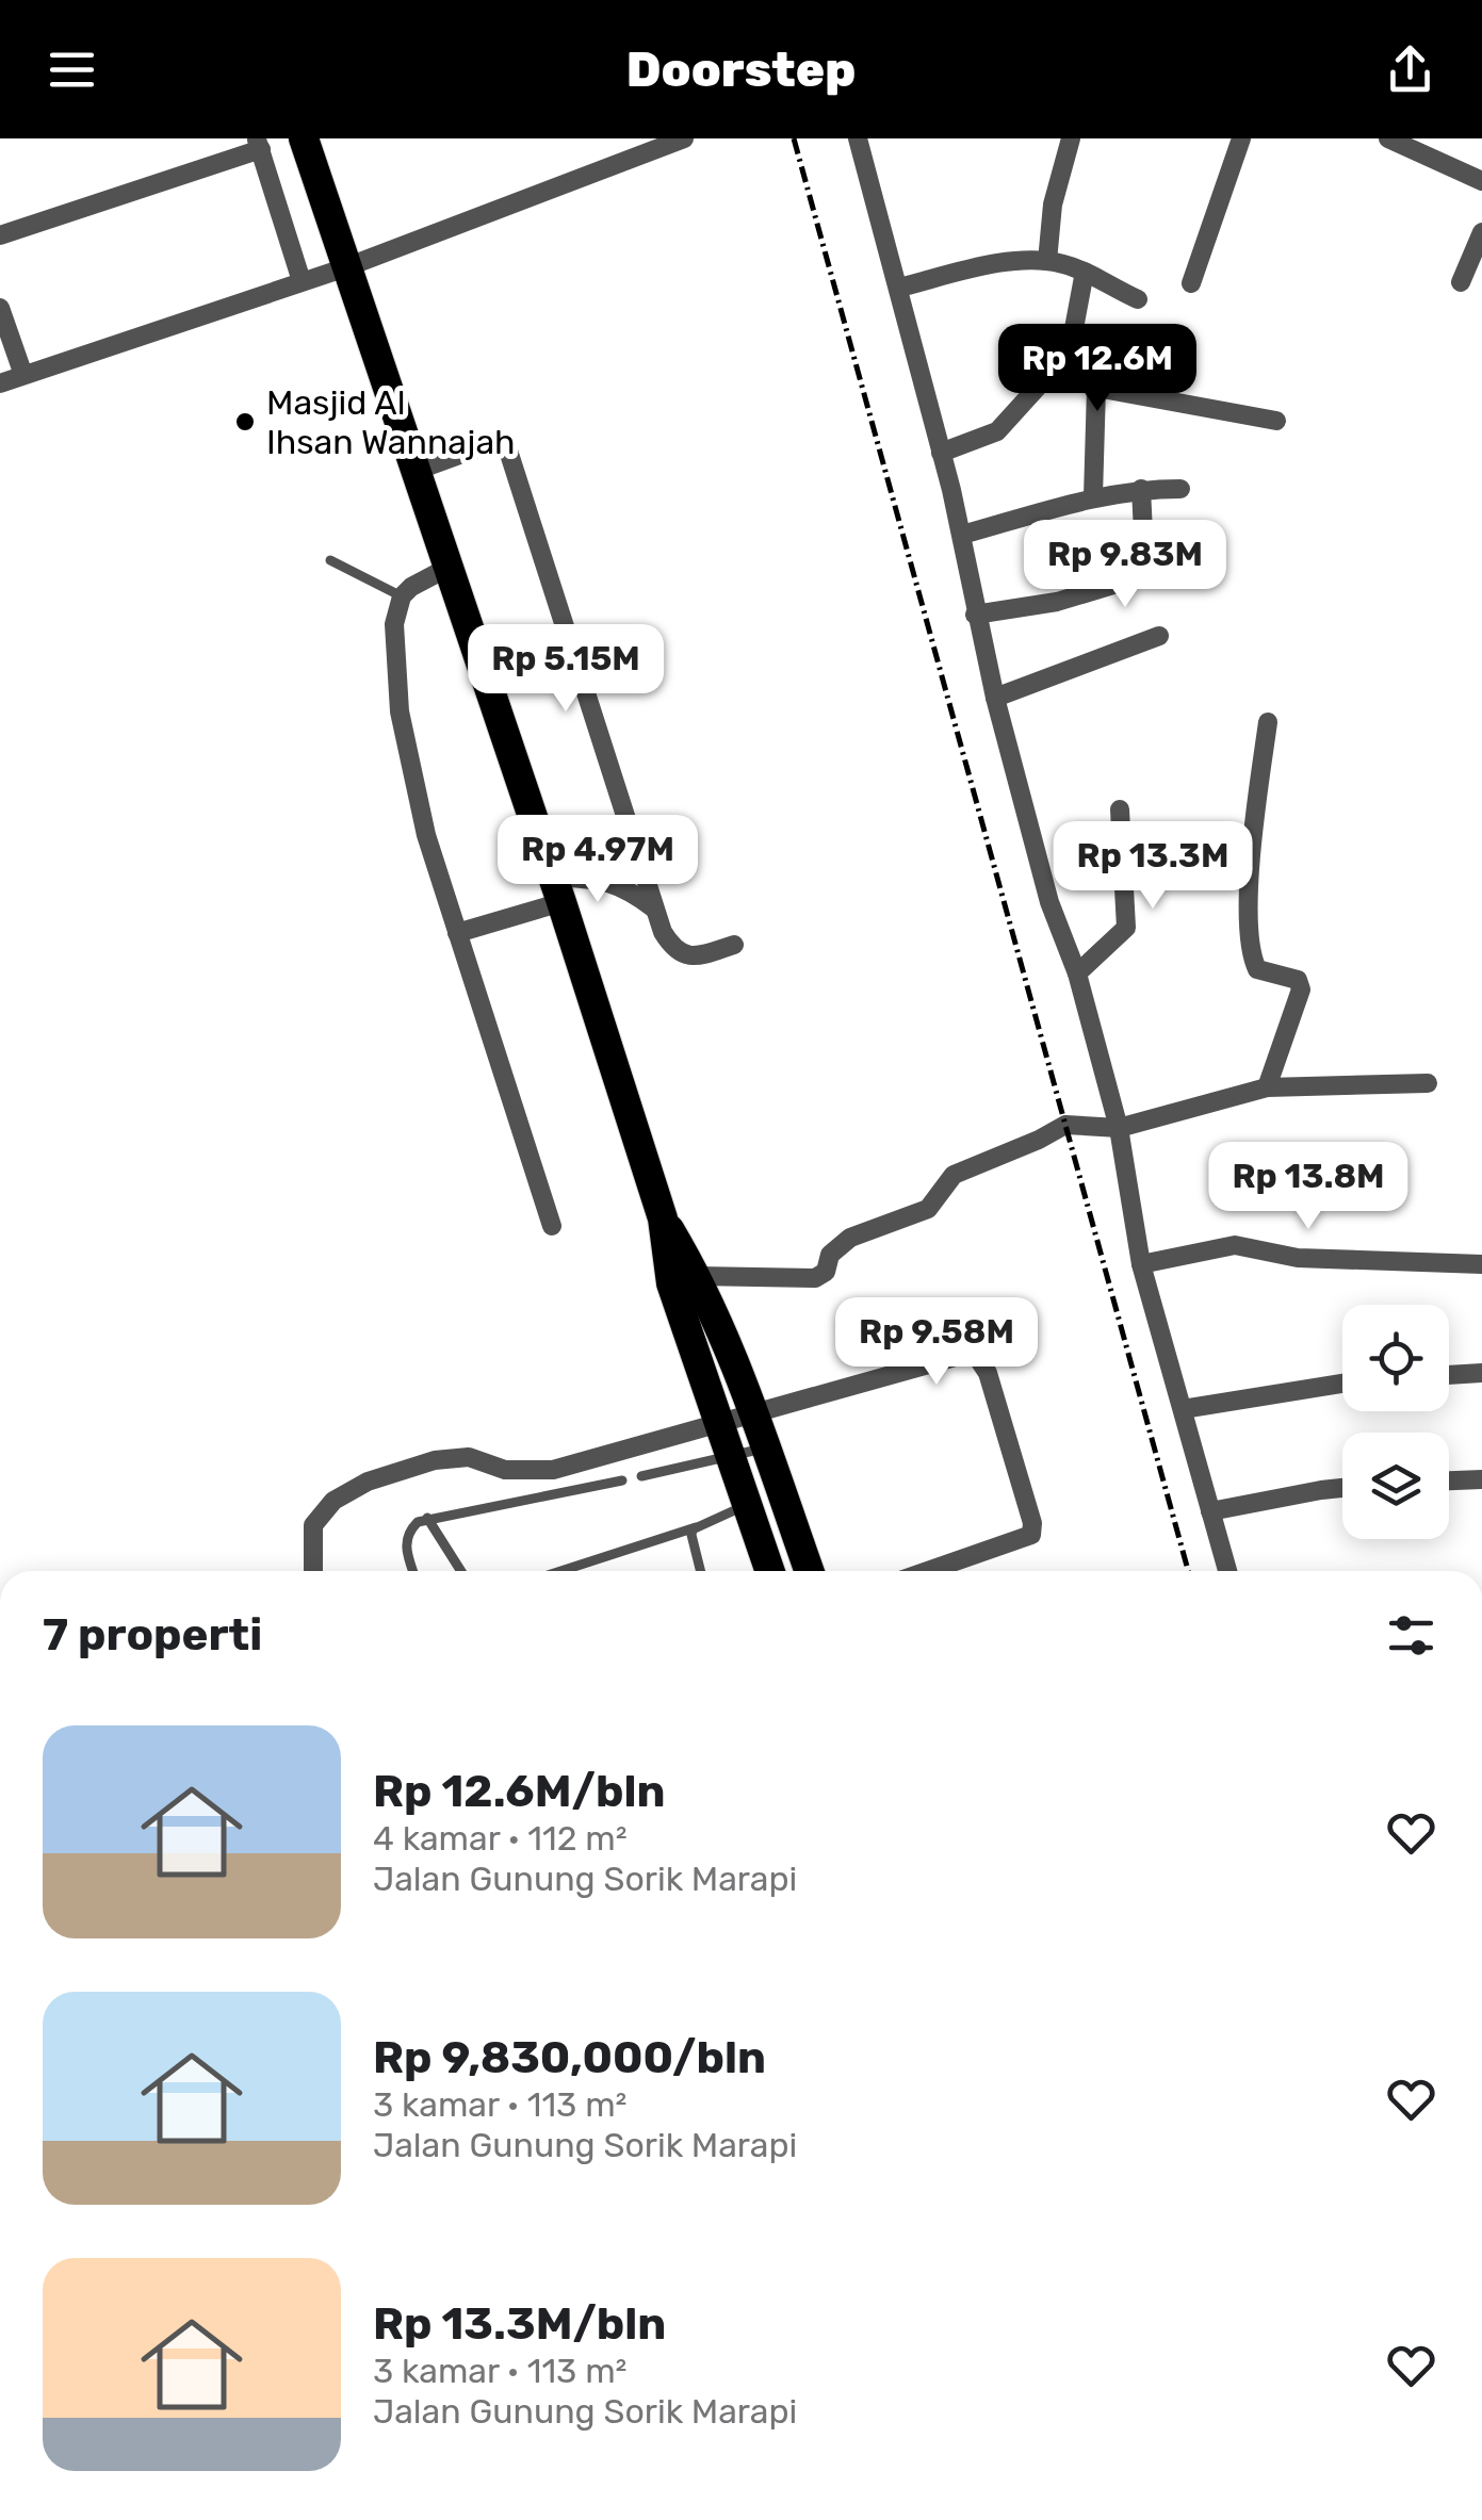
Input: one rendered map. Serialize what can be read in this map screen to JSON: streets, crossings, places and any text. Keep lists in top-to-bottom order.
{
  "places": ["Masjid Al Ihsan Wannajah"],
  "page": {
    "header": "Doorstep",
    "price": [
      "Rp 12.6M",
      "Rp 9.83M",
      "Rp 5.15M",
      "Rp 4.97M",
      "Rp 13.3M",
      "Rp 13.8M",
      "Rp 9.58M"
    ],
    "heading": "7 properti",
    "list": [
      {
        "name": "Rp 12.6M/bln",
        "note": "4 kamar · 112 m² · Jalan Gunung Sorik Marapi"
      },
      {
        "name": "Rp 9,830,000/bln",
        "note": "3 kamar · 113 m² · Jalan Gunung Sorik Marapi"
      },
      {
        "name": "Rp 13.3M/bln",
        "note": "3 kamar · 113 m² · Jalan Gunung Sorik Marapi"
      }
    ]
  }
}
